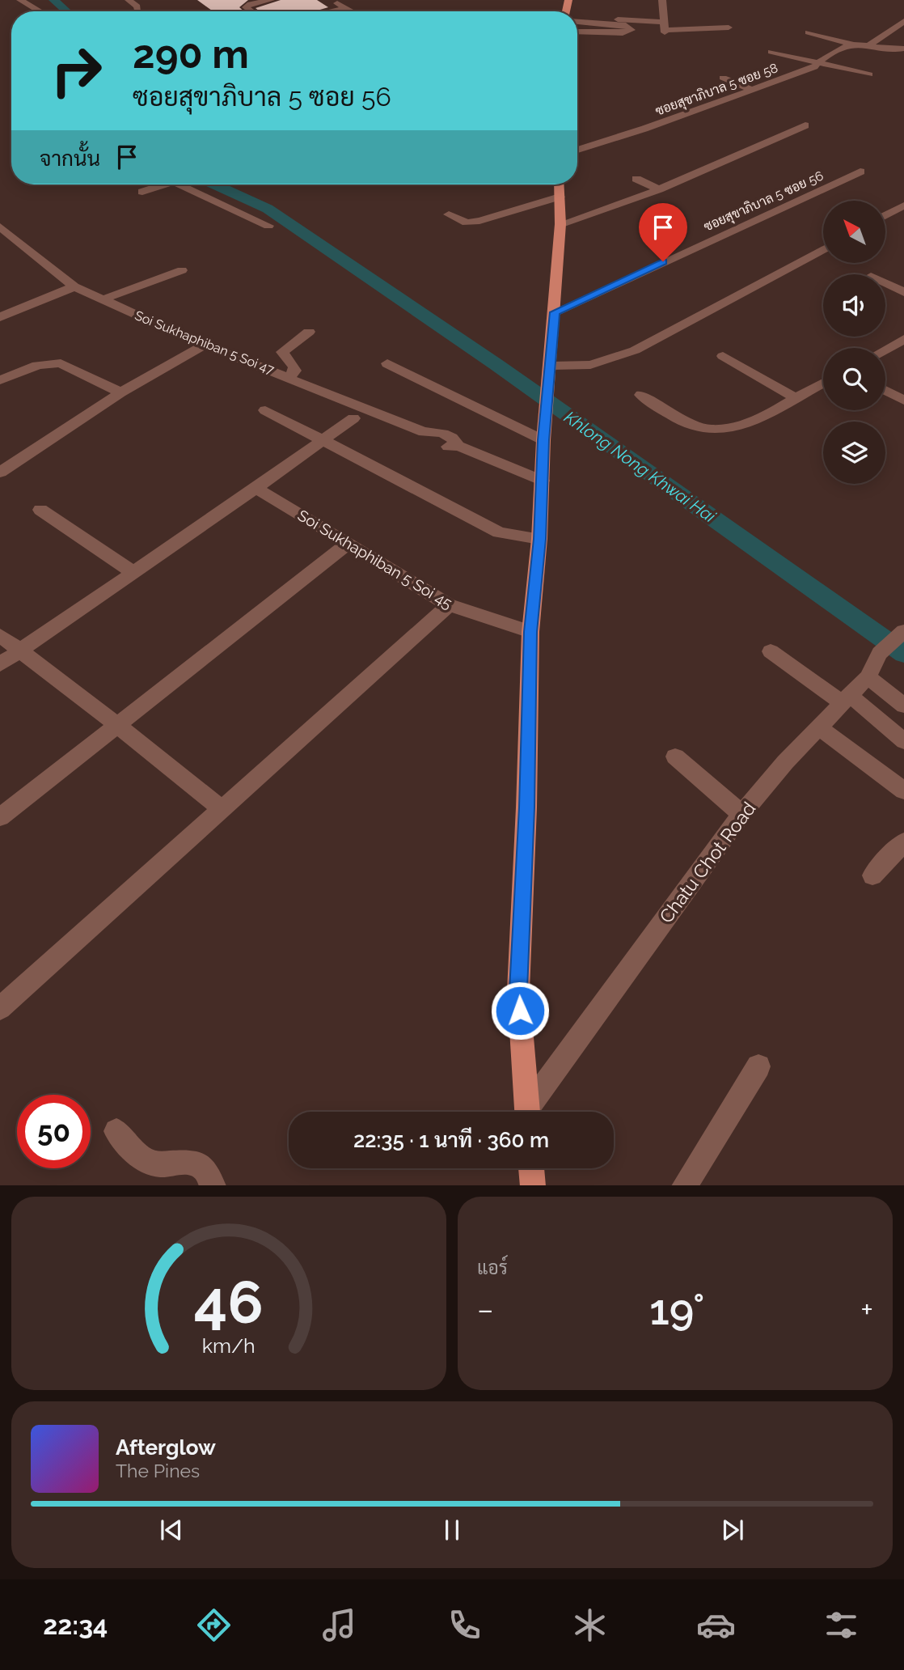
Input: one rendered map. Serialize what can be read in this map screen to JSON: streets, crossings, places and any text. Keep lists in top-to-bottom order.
{
  "streets": {
    "street": [
      "ซอยสุขาภิบาล 5 ซอย 58",
      "ซอยสุขาภิบาล 5 ซอย 56",
      "Soi Sukhaphiban 5 Soi 47",
      "Soi Sukhaphiban 5 Soi 45",
      "Chatu Chot Road"
    ]
  },
  "water": ["Khlong Nong Khwai Hai"],
  "north": "top left",
  "page": {
    "turn": ["290 m", "ซอยสุขาภิบาล 5 ซอย 56"],
    "then": "จากนั้น",
    "limit": "50",
    "trip": "22:35 · 1 นาที · 360 m",
    "tile": "แอร์",
    "heat": ["−", "19°", "+"],
    "song": ["Afterglow", "The Pines"],
    "tabs": "22:34",
    "gauge": ["46", "km/h"]
  }
}
